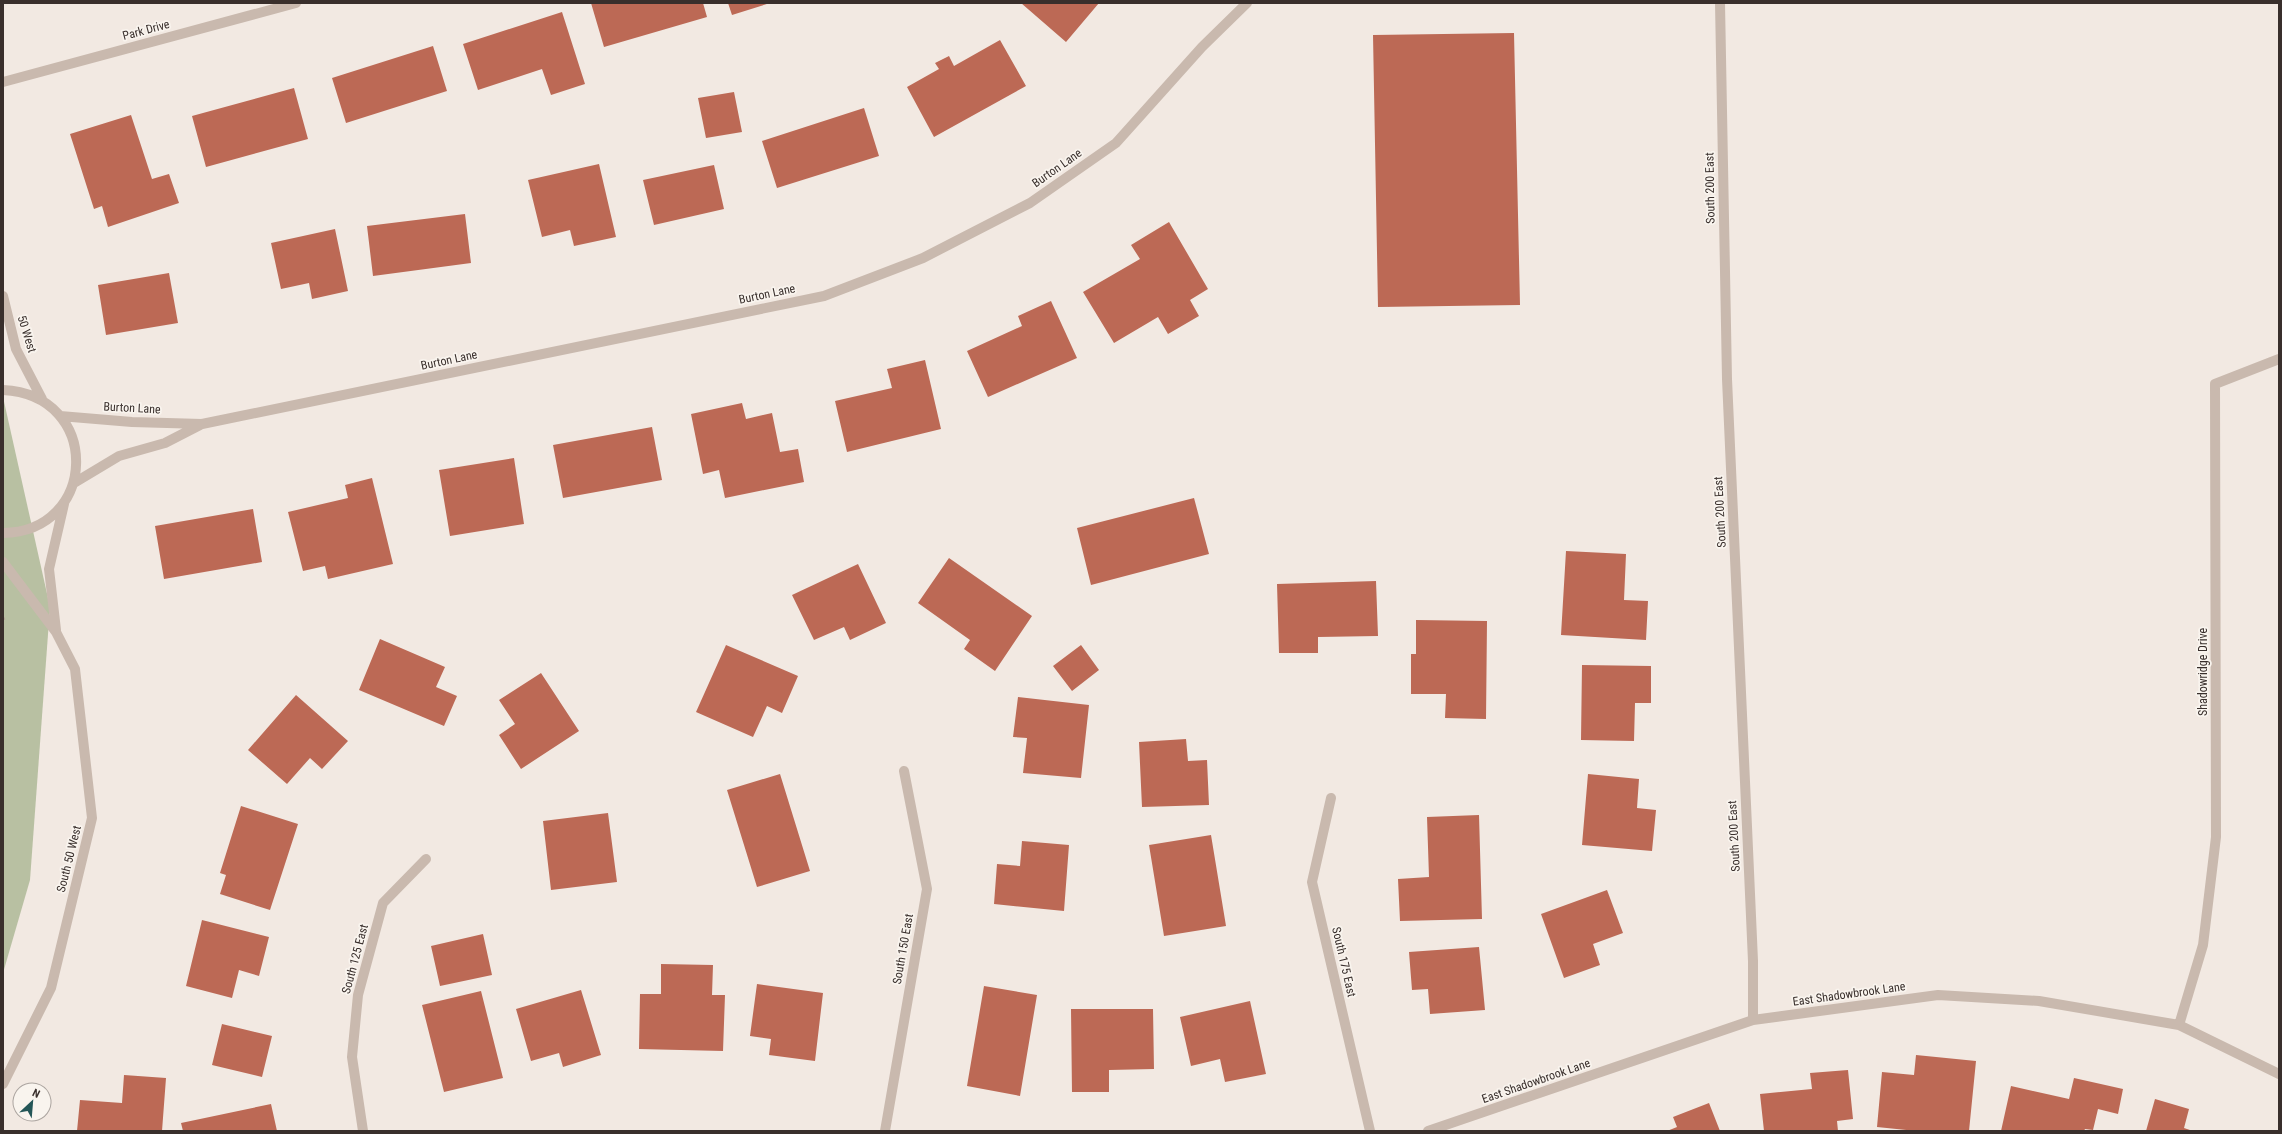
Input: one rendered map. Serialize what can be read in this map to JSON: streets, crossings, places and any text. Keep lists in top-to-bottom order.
{
  "streets": {
    "street": [
      "Park Drive",
      "Burton Lane",
      "South 200 East",
      "50 West",
      "Shadowridge Drive",
      "South 50 West",
      "South 150 East",
      "South 125 East",
      "South 175 East",
      "East Shadowbrook Lane"
    ]
  },
  "crossings": [
    ["South 200 East", "East Shadowbrook Lane"],
    ["Shadowridge Drive", "East Shadowbrook Lane"]
  ],
  "north": "top right"
}
